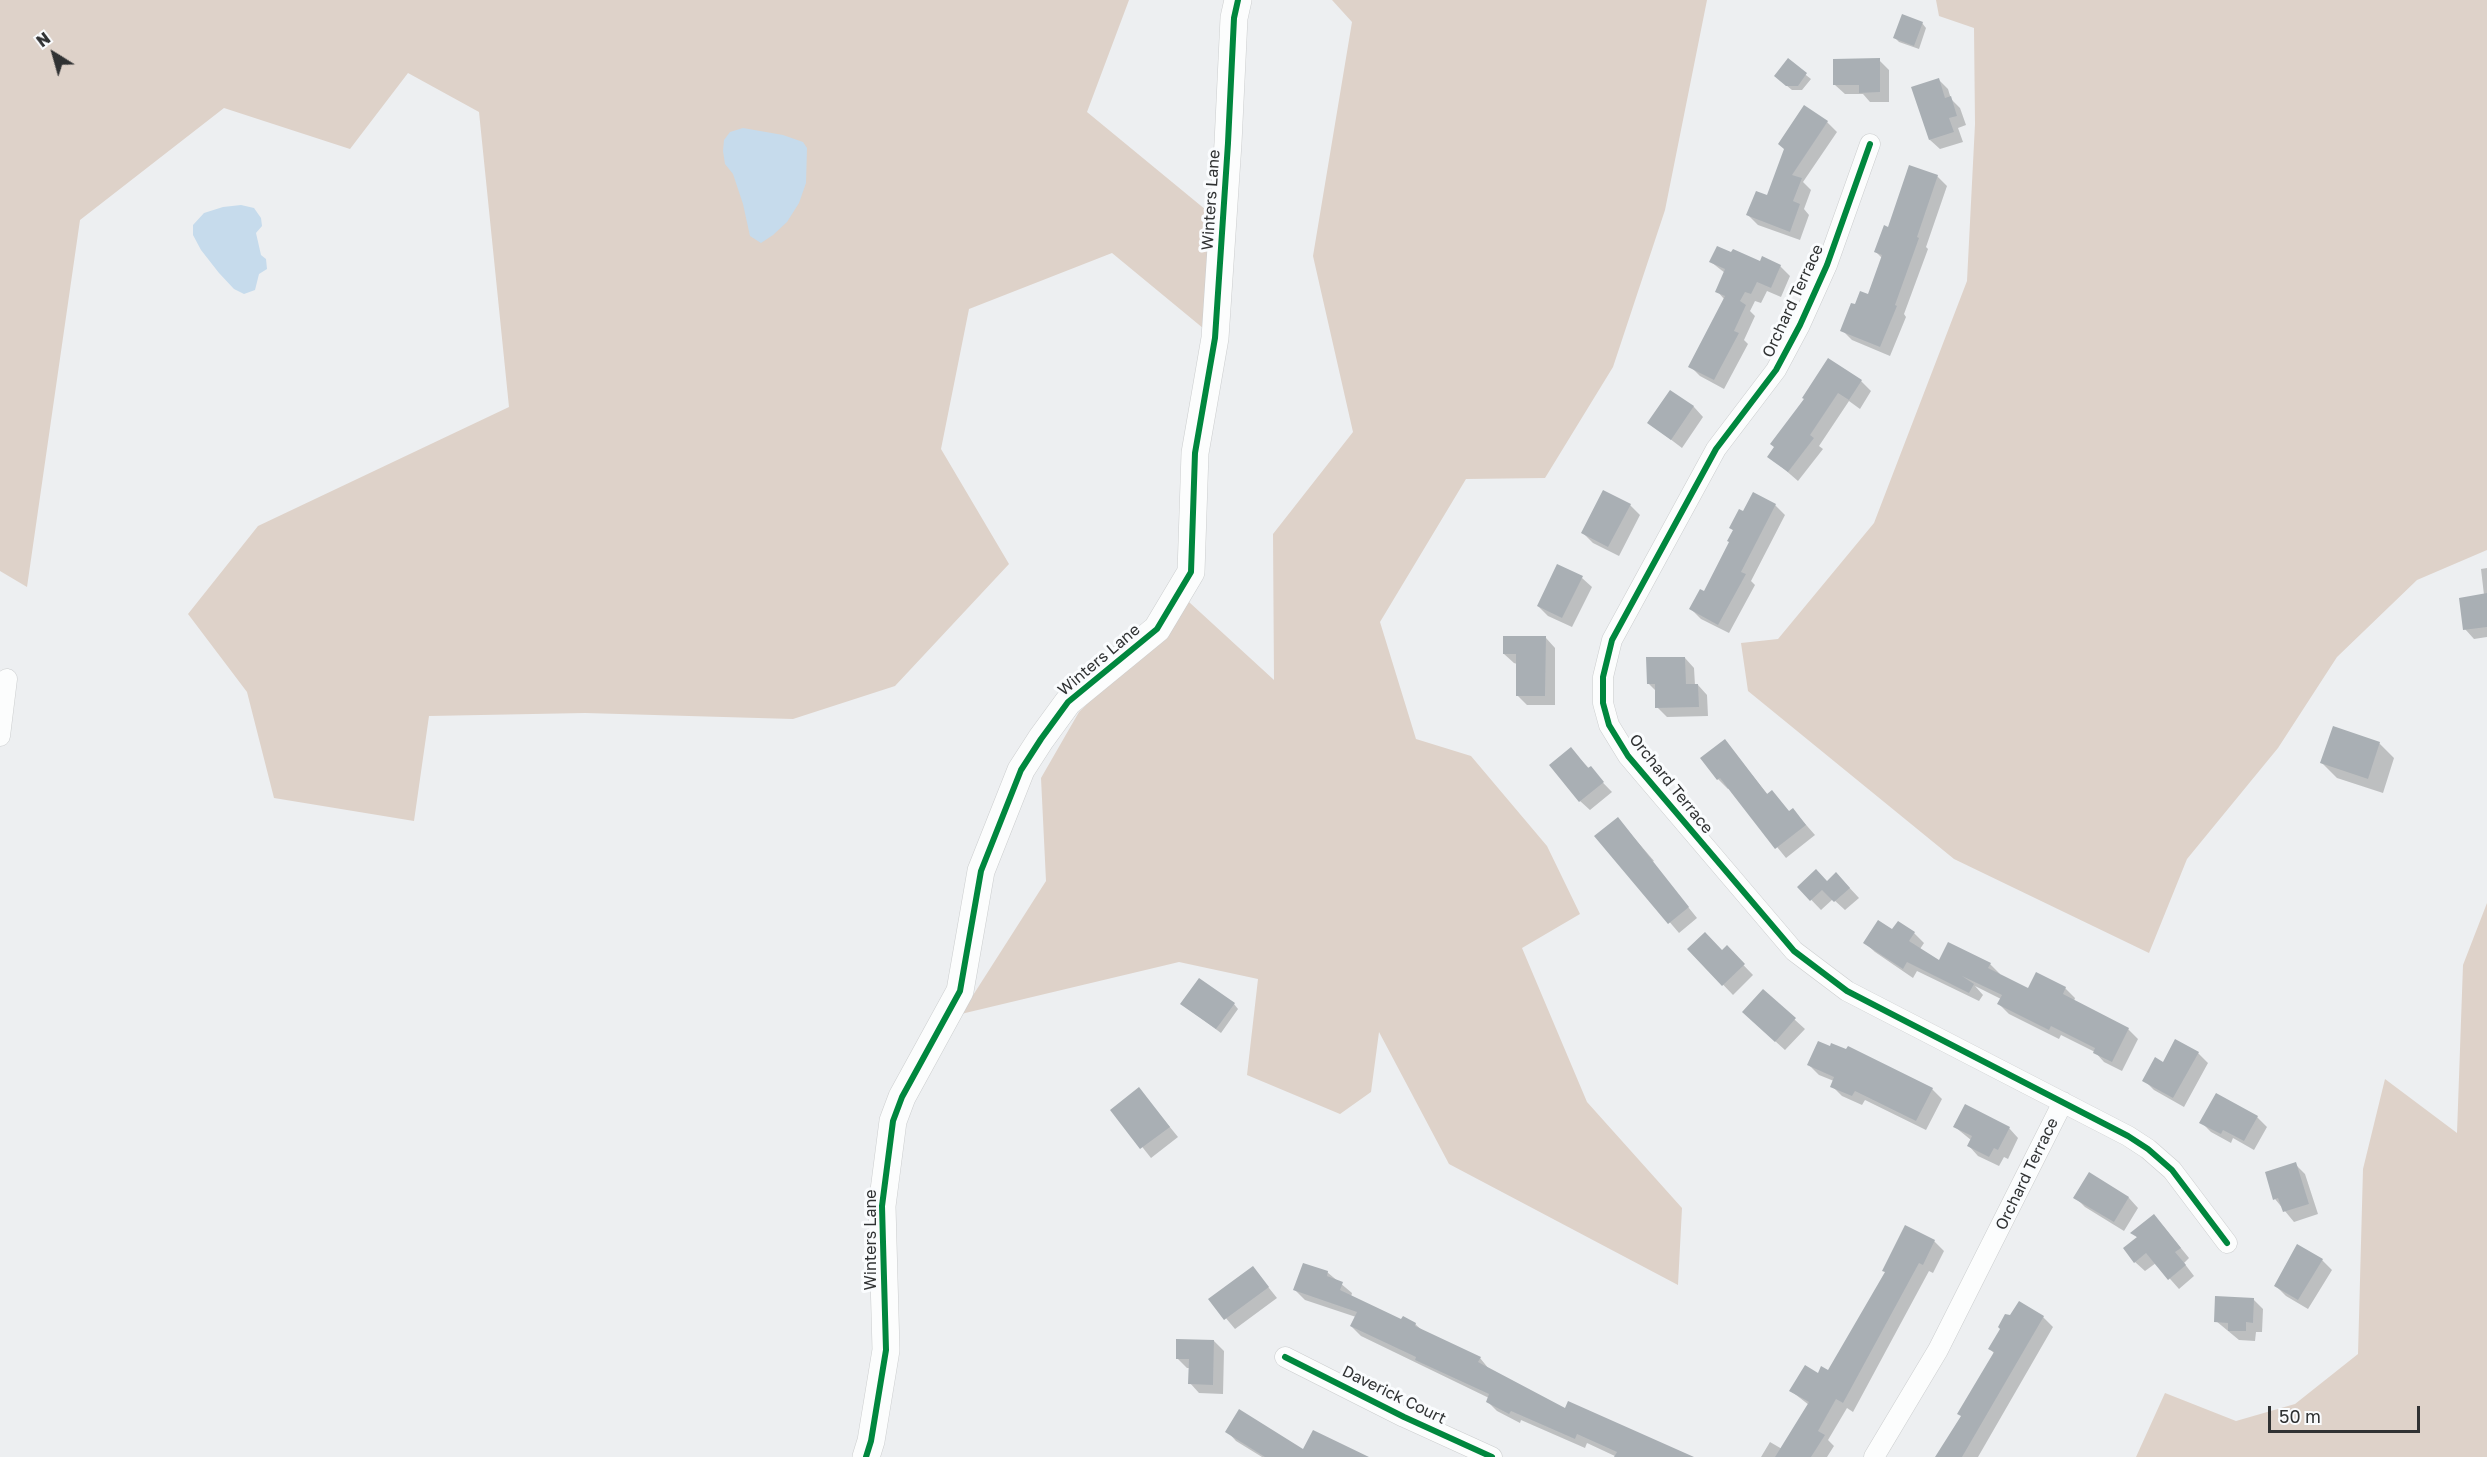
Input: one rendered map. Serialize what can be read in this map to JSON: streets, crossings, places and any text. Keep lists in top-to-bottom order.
{
  "streets": {
    "street": ["Winters Lane", "Orchard Terrace", "Daverick Court"]
  },
  "scale_bar": "50 m",
  "north": "top left"
}
